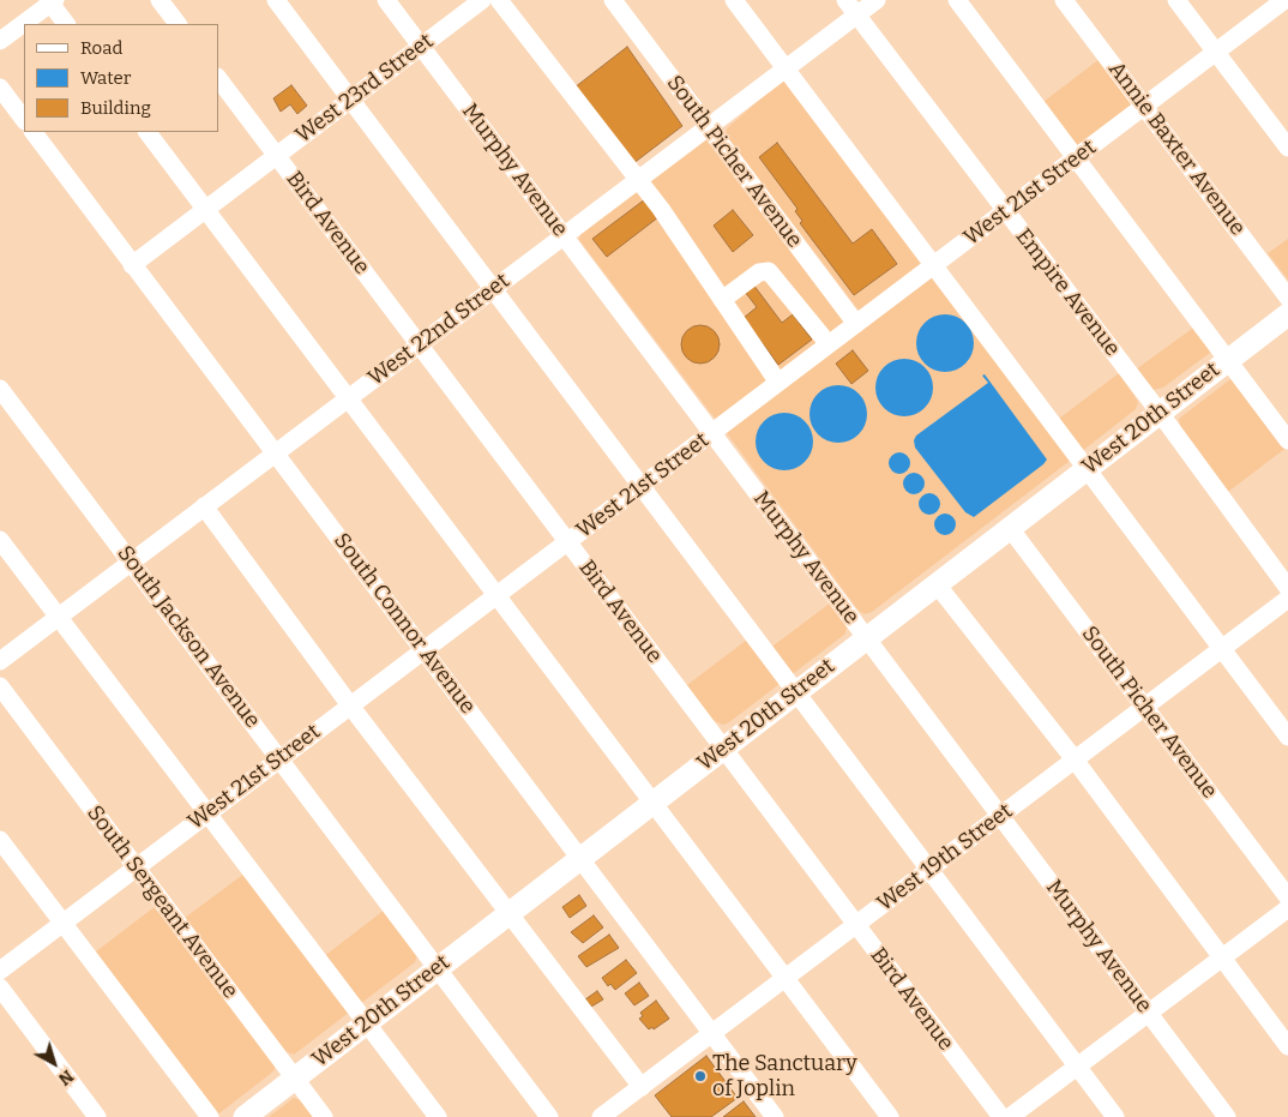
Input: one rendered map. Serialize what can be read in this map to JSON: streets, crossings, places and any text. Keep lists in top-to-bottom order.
{
  "streets": {
    "main road": ["West 20th Street"],
    "street": [
      "West 23rd Street",
      "Annie Baxter Avenue",
      "South Picher Avenue",
      "Murphy Avenue",
      "West 21st Street",
      "Bird Avenue",
      "Empire Avenue",
      "West 22nd Street",
      "South Connor Avenue",
      "South Jackson Avenue",
      "West 19th Street",
      "South Sergeant Avenue"
    ]
  },
  "crossings": [
    ["West 23rd Street", "Murphy Avenue"],
    ["West 23rd Street", "Bird Avenue"],
    ["West 23rd Street", "South Connor Avenue"],
    ["Annie Baxter Avenue", "West 21st Street"],
    ["South Picher Avenue", "West 21st Street"],
    ["South Picher Avenue", "West 22nd Street"],
    ["South Picher Avenue", "West 20th Street"],
    ["South Picher Avenue", "West 19th Street"],
    ["Murphy Avenue", "West 21st Street"],
    ["Murphy Avenue", "West 22nd Street"],
    ["Murphy Avenue", "West 20th Street"],
    ["Murphy Avenue", "West 19th Street"],
    ["West 21st Street", "Bird Avenue"],
    ["West 21st Street", "Empire Avenue"],
    ["West 21st Street", "South Connor Avenue"],
    ["West 21st Street", "South Jackson Avenue"],
    ["West 21st Street", "South Sergeant Avenue"],
    ["Bird Avenue", "West 22nd Street"],
    ["Bird Avenue", "West 20th Street"],
    ["Bird Avenue", "West 19th Street"],
    ["Empire Avenue", "West 22nd Street"],
    ["Empire Avenue", "West 20th Street"],
    ["West 22nd Street", "South Connor Avenue"],
    ["West 22nd Street", "South Jackson Avenue"],
    ["West 20th Street", "South Connor Avenue"],
    ["West 20th Street", "South Jackson Avenue"],
    ["West 20th Street", "South Sergeant Avenue"],
    ["South Connor Avenue", "West 19th Street"]
  ],
  "places": ["The Sanctuary of Joplin"],
  "legend": ["Road", "Water", "Building"],
  "north": "bottom right"
}
